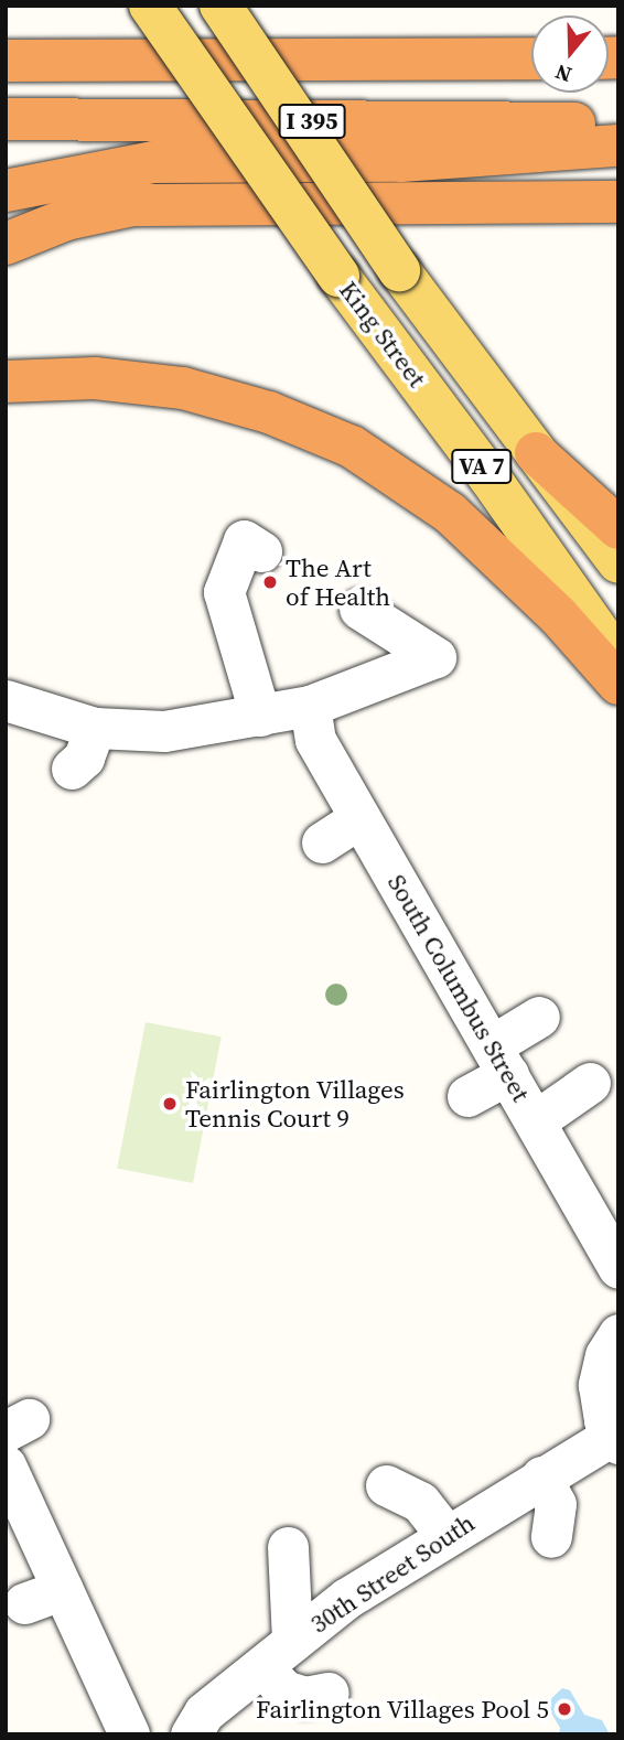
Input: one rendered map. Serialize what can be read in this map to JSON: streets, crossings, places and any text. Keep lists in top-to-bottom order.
{
  "streets": {
    "highway": ["I 395"],
    "main road": ["King Street", "VA 7"],
    "street": ["South Columbus Street", "30th Street South"]
  },
  "places": ["The Art of Health", "Fairlington Villages Tennis Court 9", "Fairlington Villages Pool 5"],
  "north": "bottom"
}
